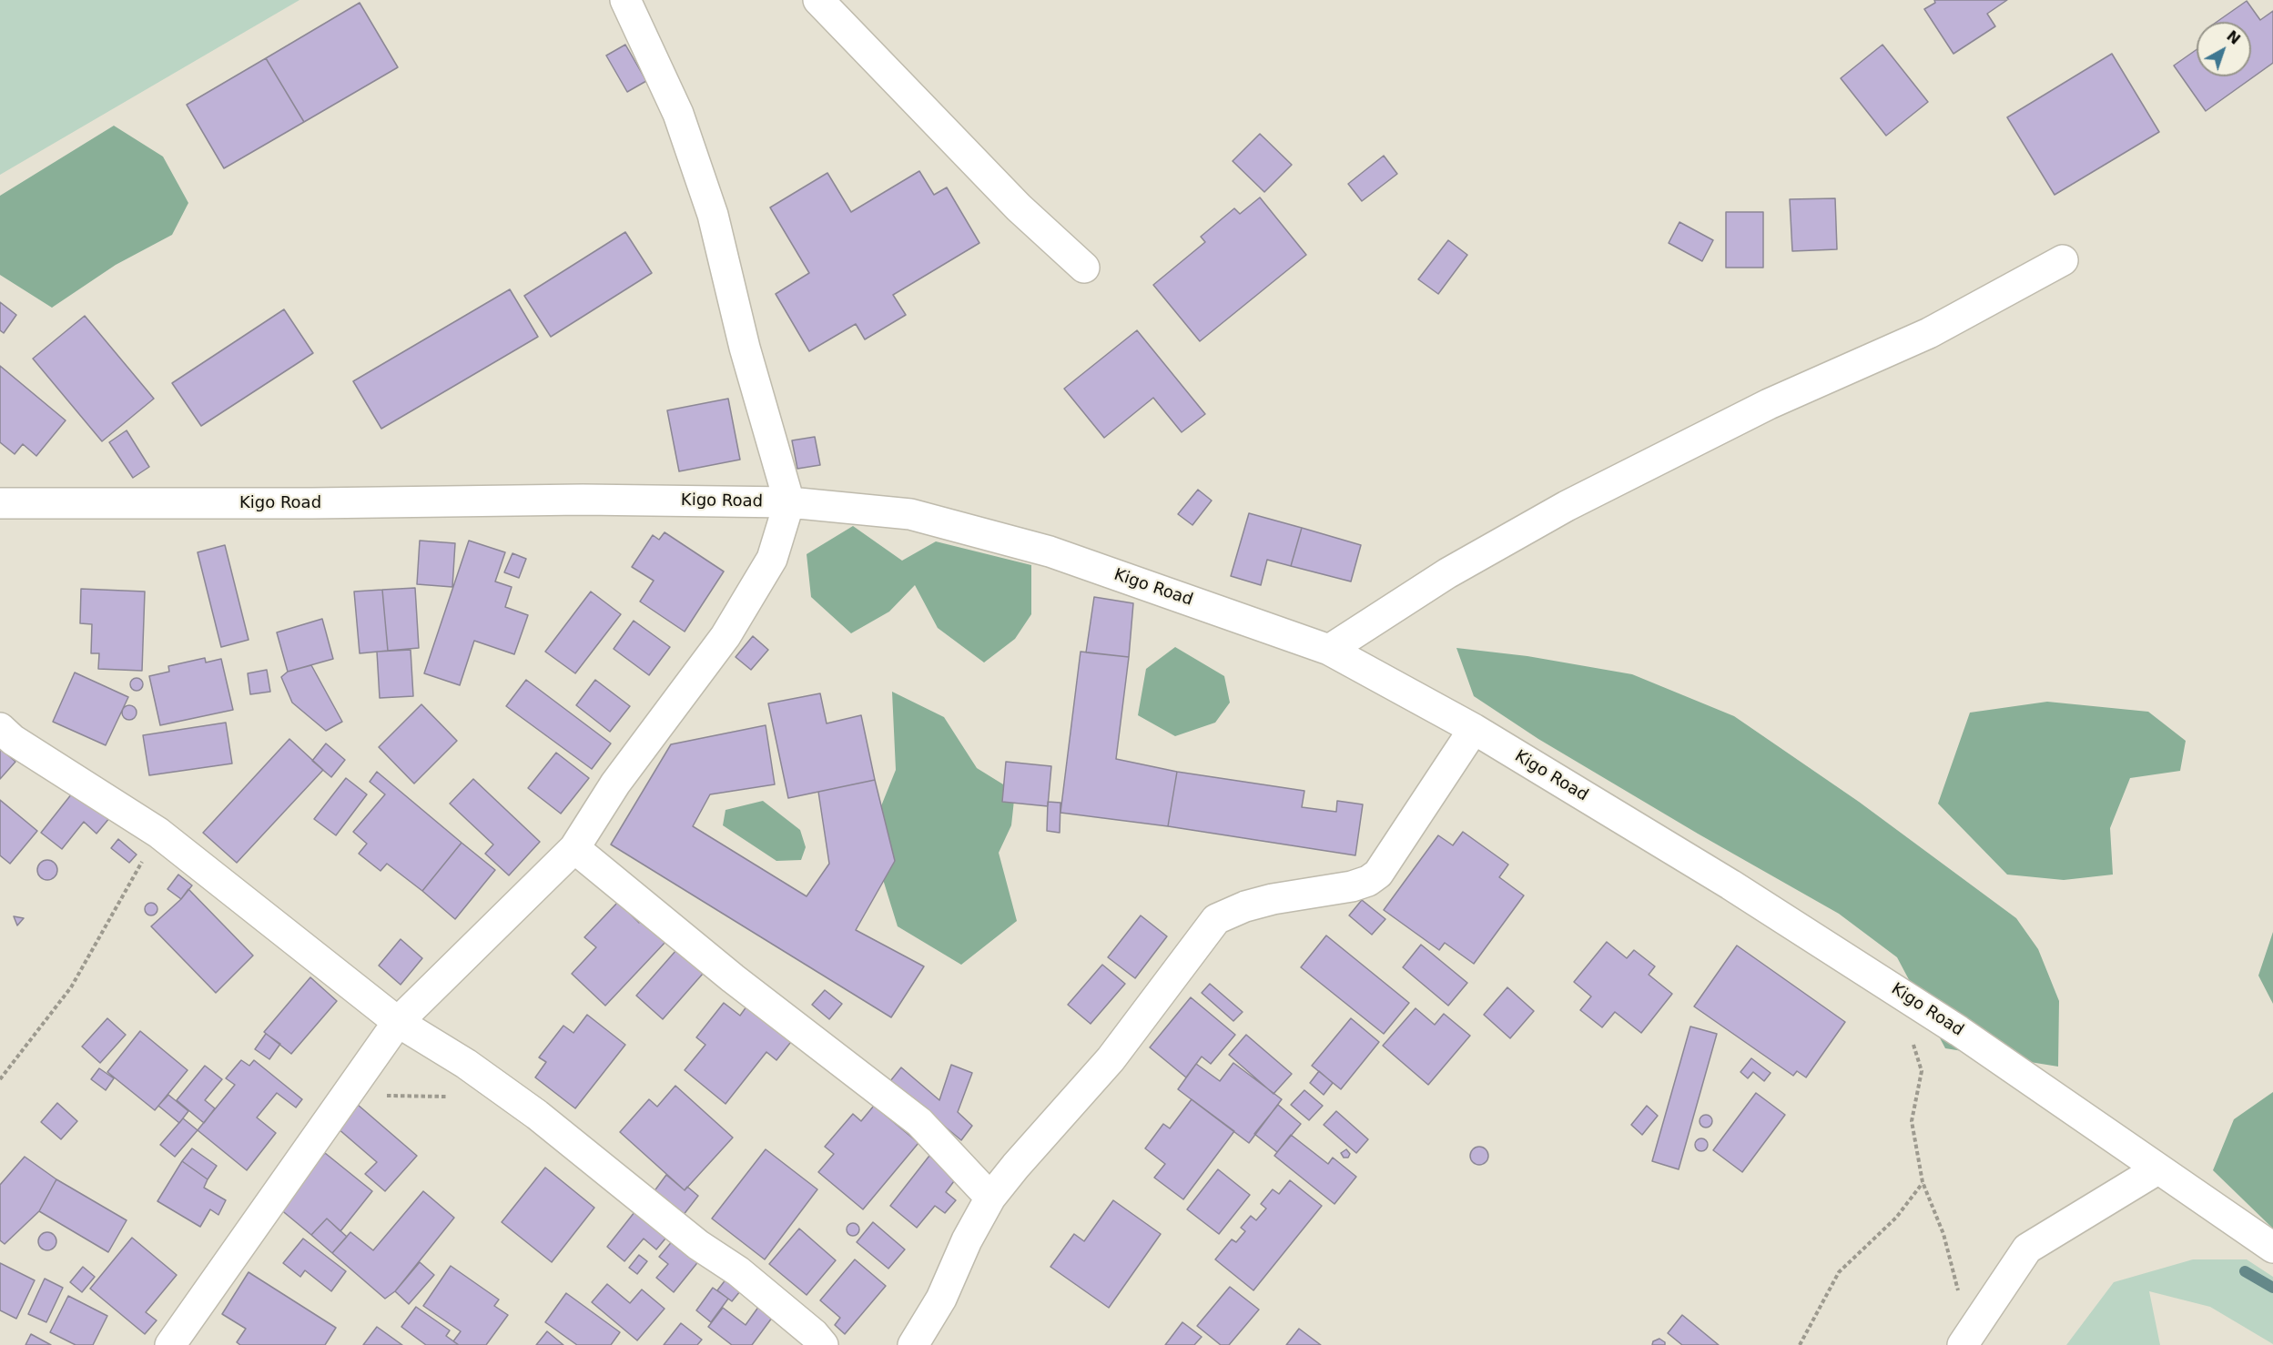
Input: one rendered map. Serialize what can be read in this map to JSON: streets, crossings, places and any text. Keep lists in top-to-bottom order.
{
  "streets": {
    "street": ["Kigo Road"]
  },
  "north": "top right"
}
